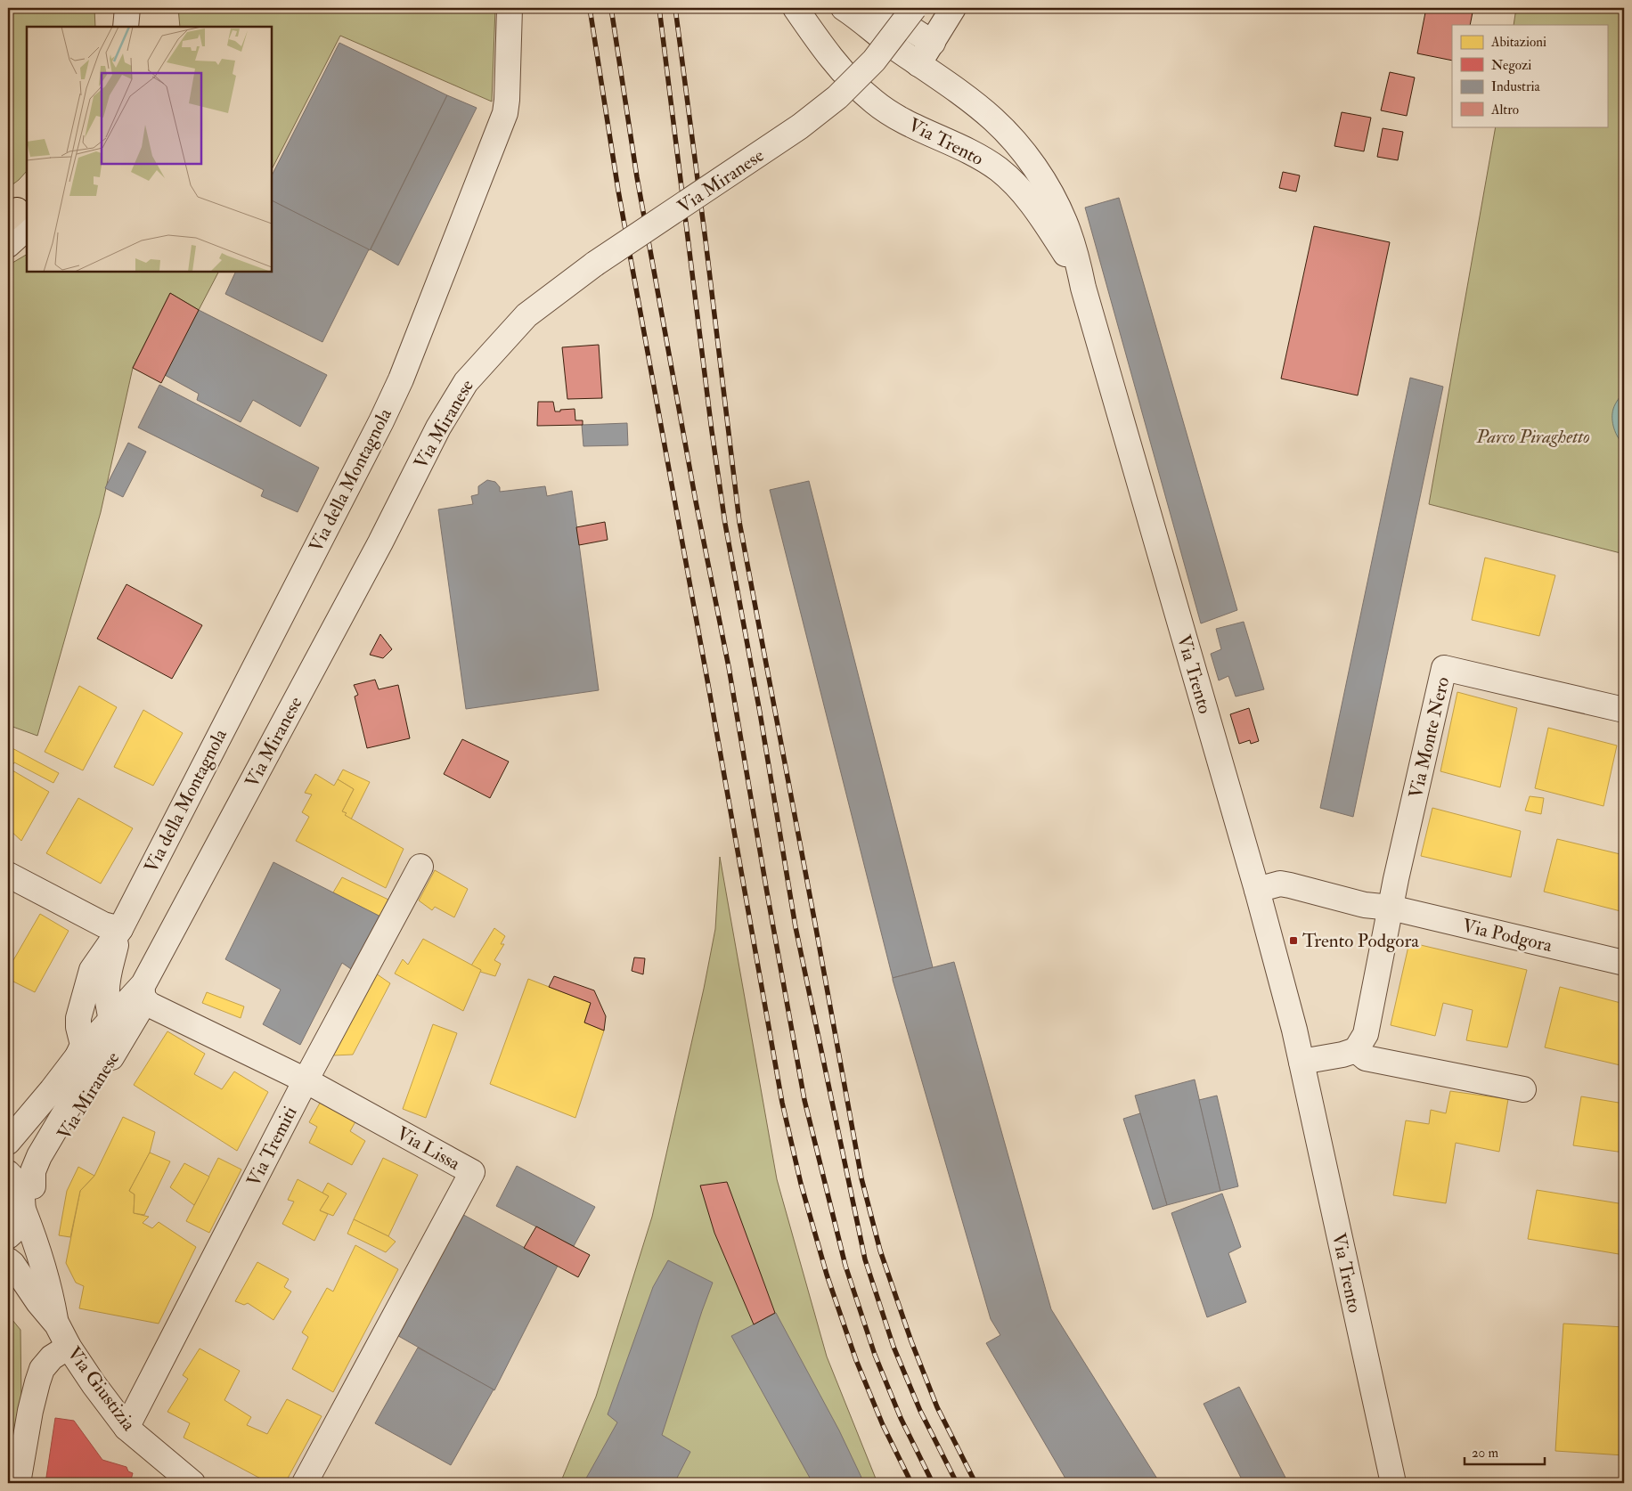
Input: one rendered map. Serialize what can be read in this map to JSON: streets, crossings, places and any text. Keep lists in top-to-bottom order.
{
  "streets": {
    "street": [
      "Via Trento",
      "Via Miranese",
      "Via della Montagnola",
      "Via Monte Nero",
      "Via Podgora",
      "Via Tremiti",
      "Via Lissa",
      "Via Giustizia"
    ]
  },
  "crossings": [
    ["Via Trento", "Via Podgora"],
    ["Via Miranese", "Via Lissa"],
    ["Via Miranese", "Via Giustizia"],
    ["Via Monte Nero", "Via Podgora"],
    ["Via Tremiti", "Via Lissa"],
    ["Via Tremiti", "Via Giustizia"]
  ],
  "parks": ["Parco Piraghetto"],
  "places": {
    "transit": ["Trento Podgora"]
  },
  "legend": [
    "Abitazioni",
    "Negozi",
    "Industria",
    "Altro"
  ],
  "scale_bar": "20 m"
}
